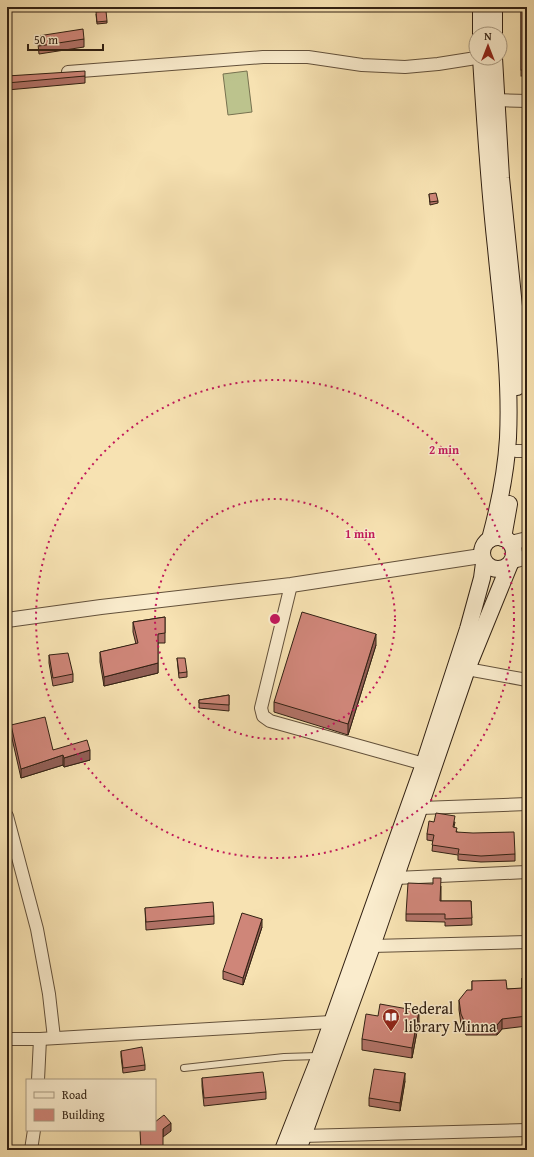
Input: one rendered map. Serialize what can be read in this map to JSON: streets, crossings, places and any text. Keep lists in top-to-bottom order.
{
  "places": {
    "library": ["Federal library Minna"]
  },
  "legend": ["Road", "Building"],
  "scale_bar": "50 m",
  "north": "top",
  "rings": ["2 min", "1 min"]
}
